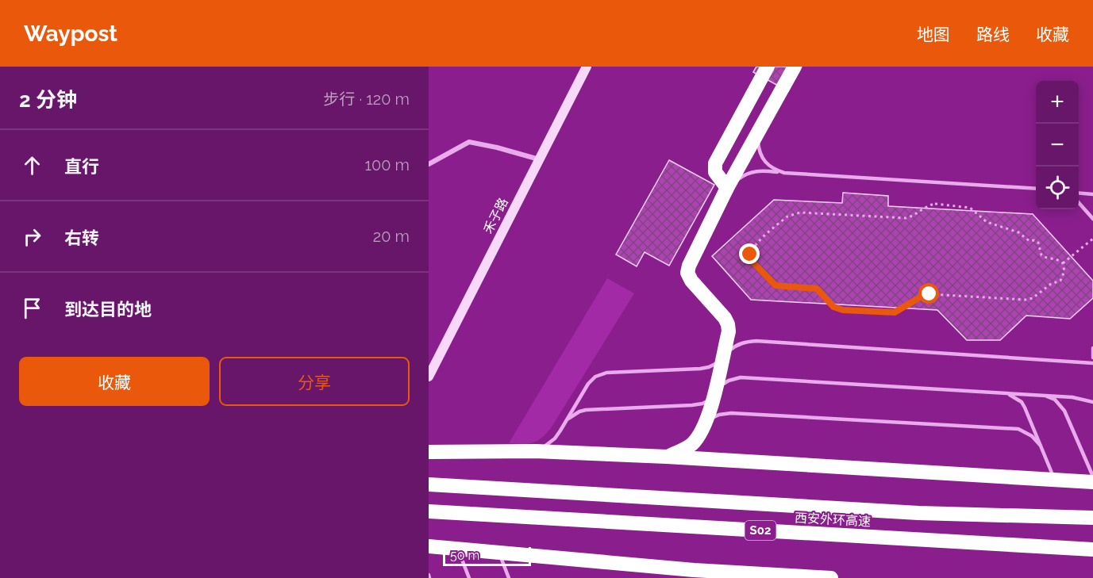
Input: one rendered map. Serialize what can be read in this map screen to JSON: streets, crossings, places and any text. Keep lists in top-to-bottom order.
{
  "streets": {
    "highway": ["西安外环高速", "S02"],
    "main road": ["禾子路"]
  },
  "scale_bar": "50 m",
  "page": {
    "header": "Waypost",
    "nav": ["地图", "路线", "收藏"],
    "heading": ["2 分钟", "步行 · 120 m"],
    "map_buttons": ["+", "−"],
    "list": [
      ["直行", "100 m"],
      ["右转", "20 m"],
      "到达目的地"
    ],
    "buttons": ["收藏", "分享"],
    "scale": "50 m"
  }
}
